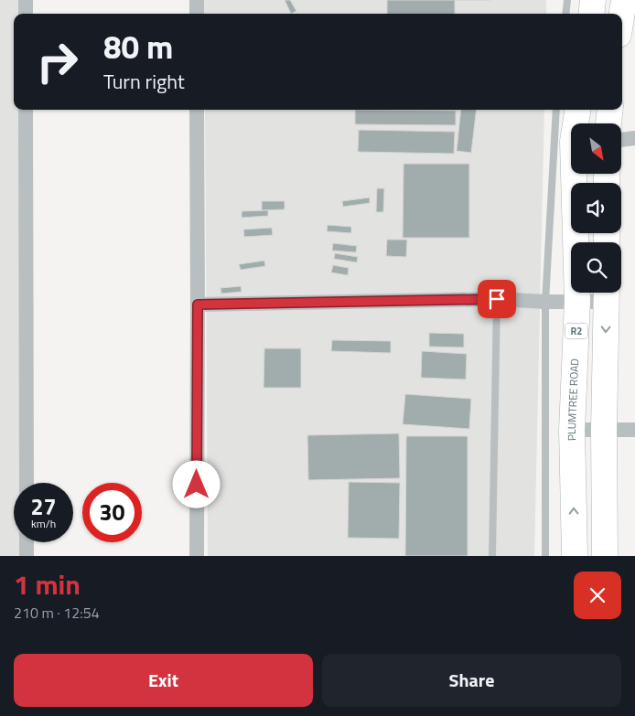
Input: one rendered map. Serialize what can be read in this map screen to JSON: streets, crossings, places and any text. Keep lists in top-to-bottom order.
{
  "streets": {
    "highway": ["R2", "PLUMTREE ROAD"]
  },
  "north": "bottom right",
  "page": {
    "turn": ["80 m", "Turn right"],
    "speed": "27 km/h",
    "limit": "30",
    "heading": ["1 min", "210 m · 12:54"],
    "buttons": ["Exit", "Share"]
  }
}
